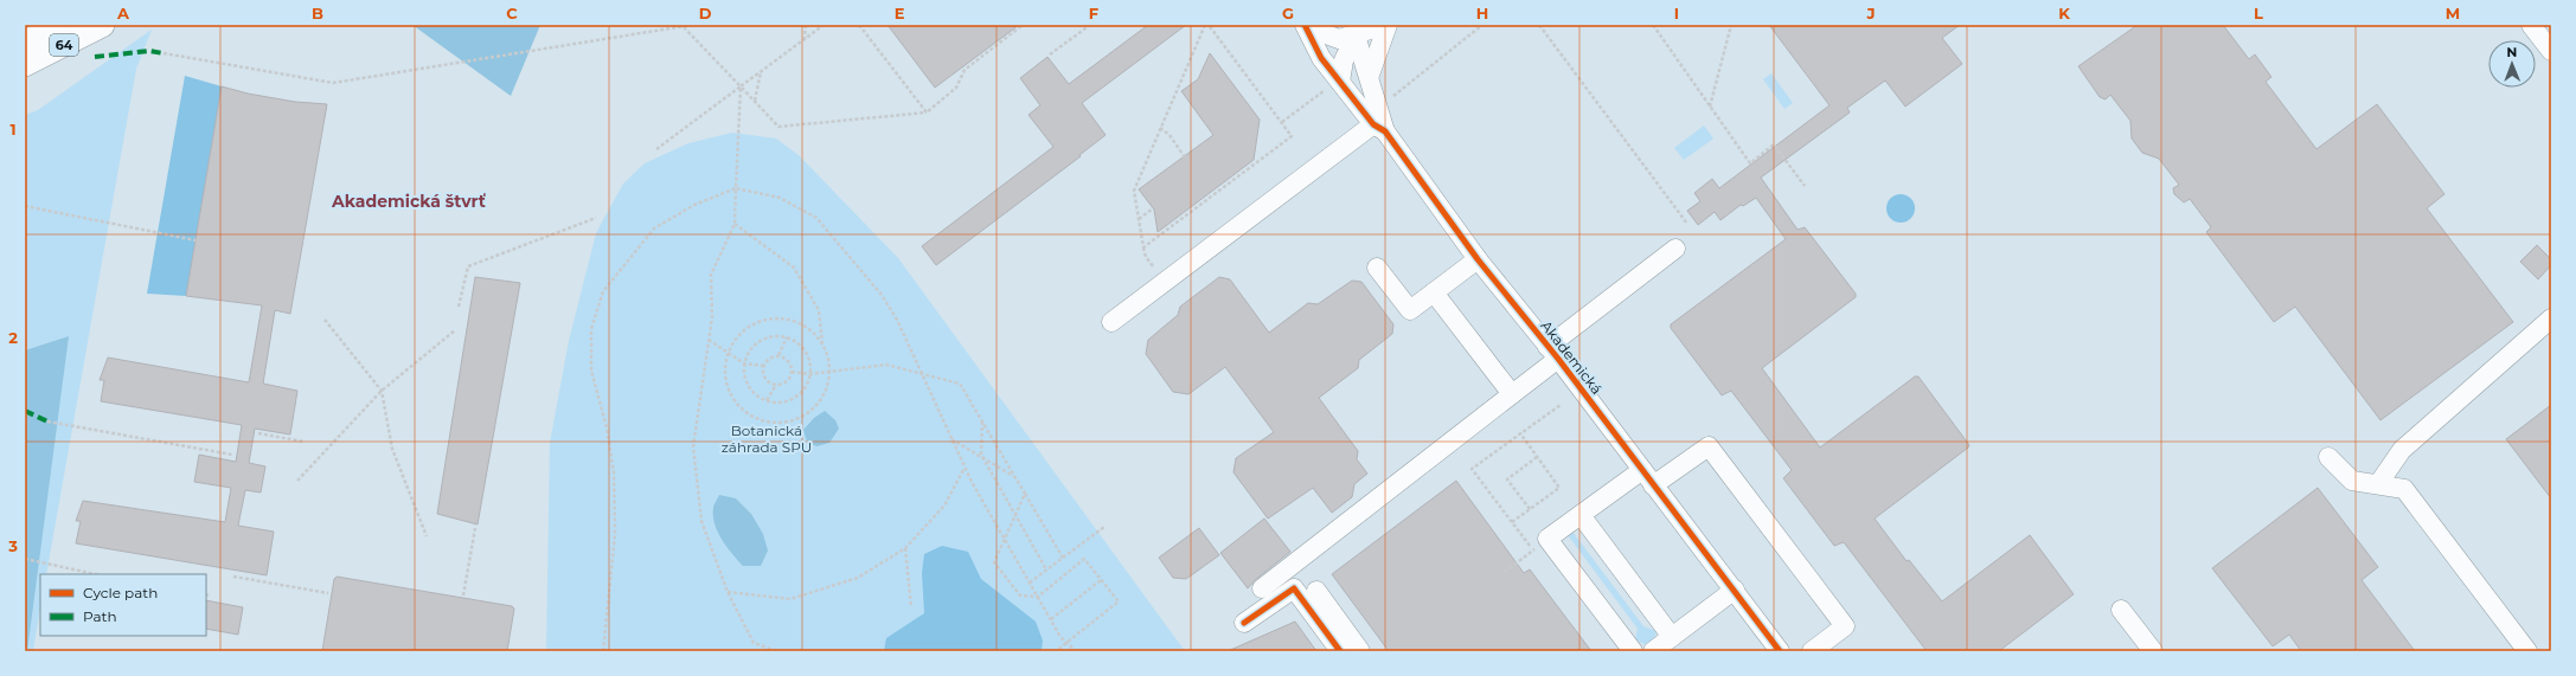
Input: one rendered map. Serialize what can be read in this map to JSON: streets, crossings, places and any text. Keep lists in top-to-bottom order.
{
  "streets": {
    "main road": ["64"],
    "street": ["Akademická"]
  },
  "districts": ["Akademická štvrť"],
  "parks": ["Botanická záhrada SPU"],
  "legend": ["Cycle path", "Path"],
  "north": "top",
  "grid": {
    "columns": [
      "A",
      "B",
      "C",
      "D",
      "E",
      "F",
      "G",
      "H",
      "I",
      "J",
      "K",
      "L",
      "M"
    ],
    "rows": ["1", "2", "3"]
  }
}
